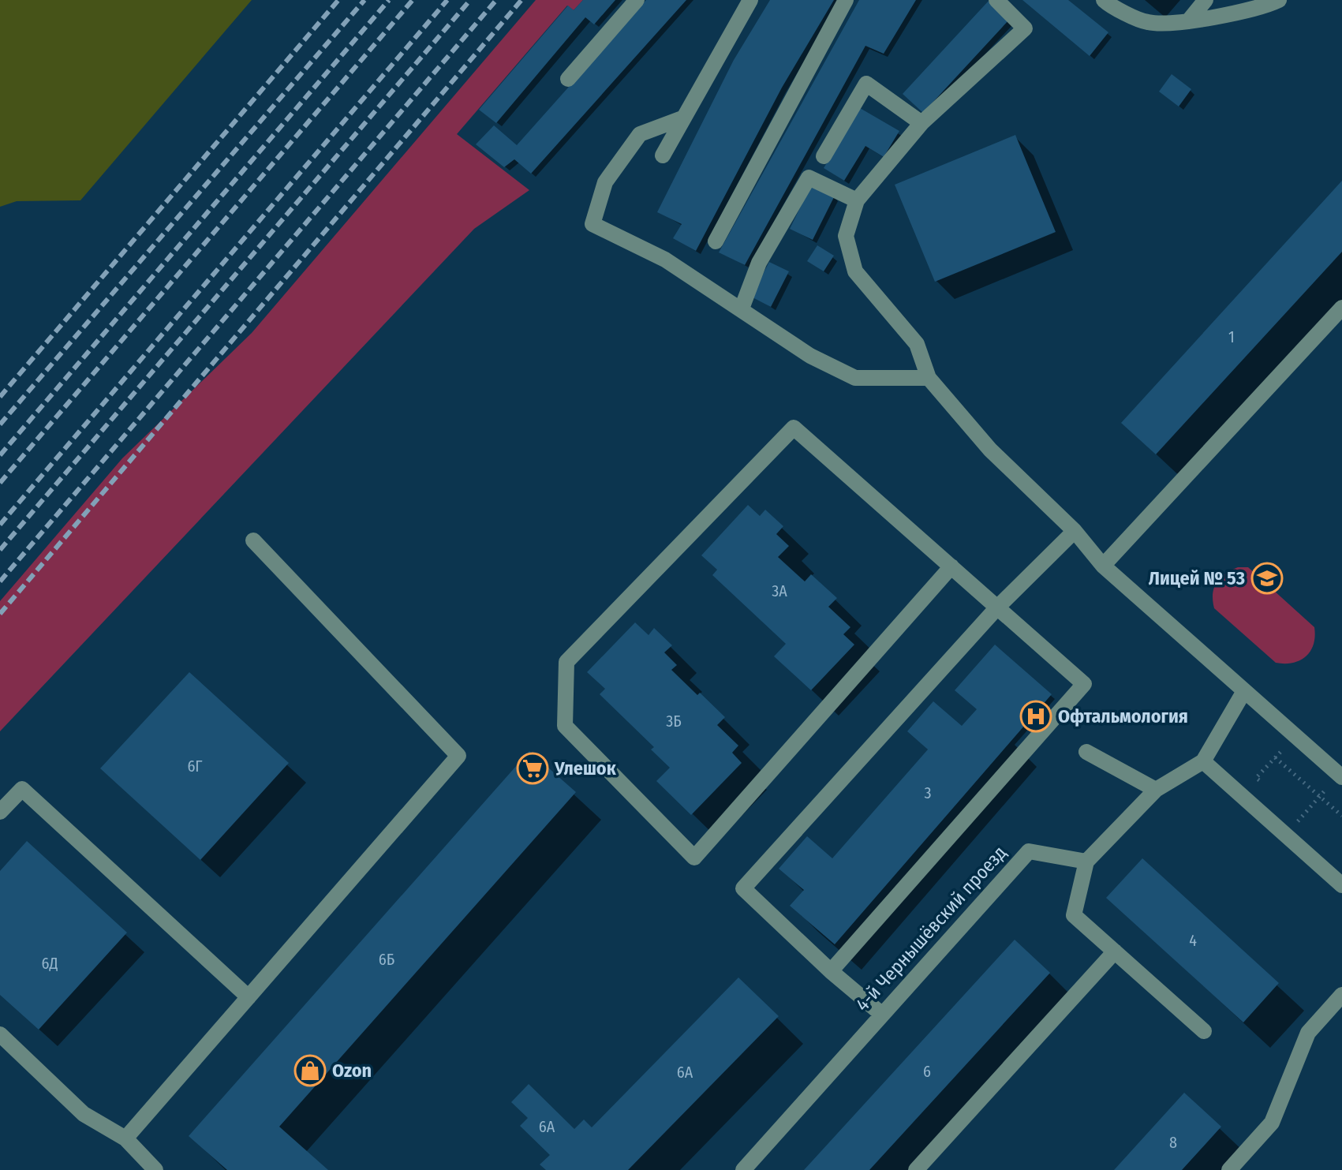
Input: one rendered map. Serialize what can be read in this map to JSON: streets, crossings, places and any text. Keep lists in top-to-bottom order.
{
  "streets": {
    "street": ["4-й Чернышёвский проезд"]
  },
  "places": {
    "school or university": ["Лицей № 53"],
    "hospital": ["Офтальмология"],
    "supermarket": ["Улешок"],
    "shop": ["Ozon"]
  },
  "house_numbers": [
    "1",
    "3А",
    "3Б",
    "6Г",
    "3",
    "4",
    "6Б",
    "6Д",
    "6",
    "6А",
    "6А",
    "8"
  ]
}
